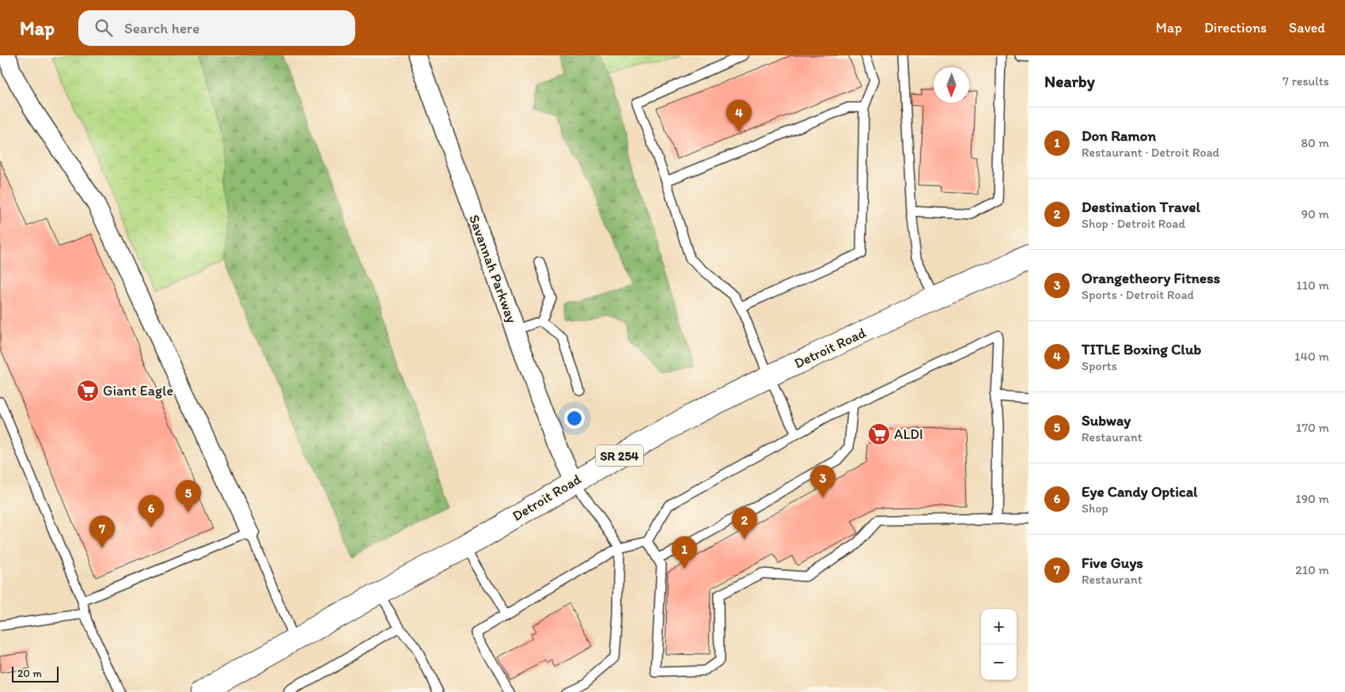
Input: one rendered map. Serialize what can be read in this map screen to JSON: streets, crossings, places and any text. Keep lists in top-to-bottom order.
{
  "streets": {
    "main road": ["Detroit Road", "SR 254"],
    "street": ["Savannah Parkway"]
  },
  "crossings": [
    ["Savannah Parkway", "Detroit Road"]
  ],
  "places": {
    "supermarket": ["Giant Eagle", "ALDI"]
  },
  "scale_bar": "20 m",
  "north": "bottom",
  "page": {
    "header": "Map",
    "search": "Search here",
    "nav": ["Map", "Directions", "Saved"],
    "heading": ["Nearby", "7 results"],
    "pins": [
      "4",
      "3",
      "5",
      "6",
      "2",
      "7",
      "1"
    ],
    "list": [
      {
        "mark": "1",
        "name": "Don Ramon",
        "note": "Restaurant · Detroit Road",
        "value": "80 m"
      },
      {
        "mark": "2",
        "name": "Destination Travel",
        "note": "Shop · Detroit Road",
        "value": "90 m"
      },
      {
        "mark": "3",
        "name": "Orangetheory Fitness",
        "note": "Sports · Detroit Road",
        "value": "110 m"
      },
      {
        "mark": "4",
        "name": "TITLE Boxing Club",
        "note": "Sports",
        "value": "140 m"
      },
      {
        "mark": "5",
        "name": "Subway",
        "note": "Restaurant",
        "value": "170 m"
      },
      {
        "mark": "6",
        "name": "Eye Candy Optical",
        "note": "Shop",
        "value": "190 m"
      },
      {
        "mark": "7",
        "name": "Five Guys",
        "note": "Restaurant",
        "value": "210 m"
      }
    ],
    "map_buttons": ["+", "−"],
    "scale": "20 m"
  }
}
